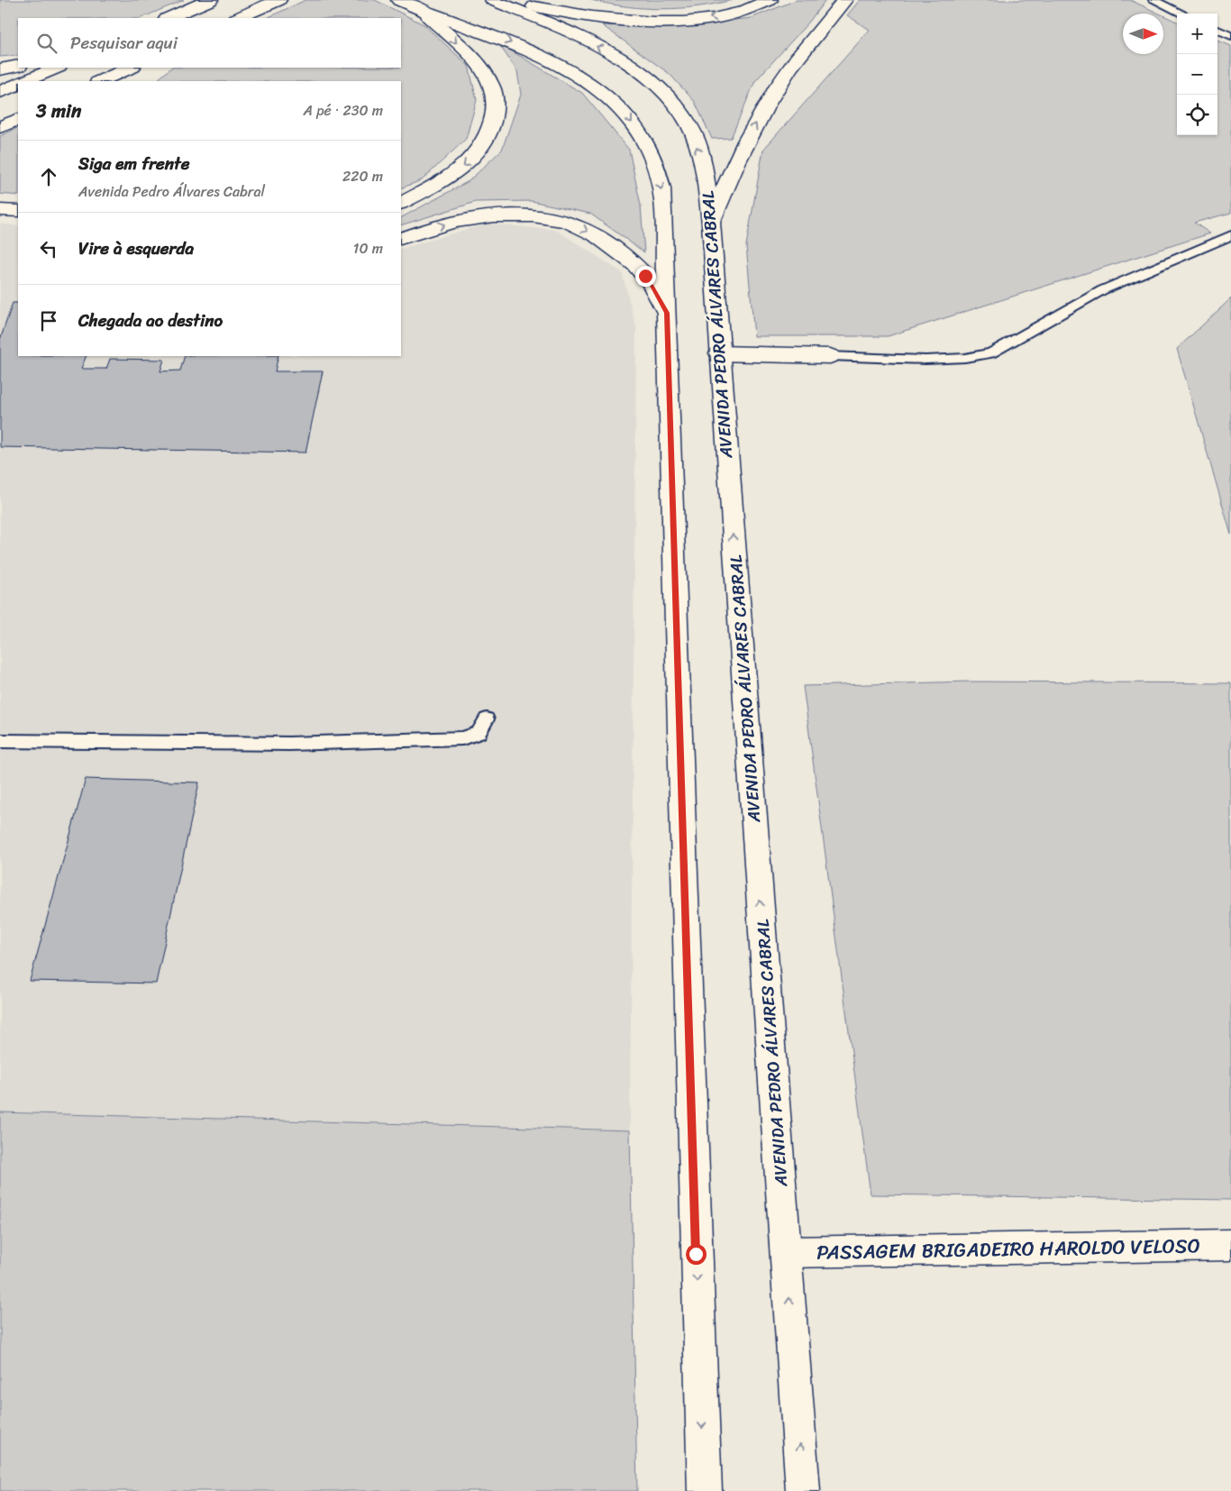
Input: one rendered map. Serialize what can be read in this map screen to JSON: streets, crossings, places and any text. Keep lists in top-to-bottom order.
{
  "streets": {
    "main road": ["AVENIDA PEDRO ÁLVARES CABRAL", "PASSAGEM BRIGADEIRO HAROLDO VELOSO"]
  },
  "crossings": [
    ["AVENIDA PEDRO ÁLVARES CABRAL", "PASSAGEM BRIGADEIRO HAROLDO VELOSO"]
  ],
  "north": "right",
  "page": {
    "map_buttons": ["+", "−"],
    "search": "Pesquisar aqui",
    "heading": ["3 min", "A pé · 230 m"],
    "list": [
      ["Siga em frente", "Avenida Pedro Álvares Cabral", "220 m"],
      ["Vire à esquerda", "10 m"],
      "Chegada ao destino"
    ]
  }
}
